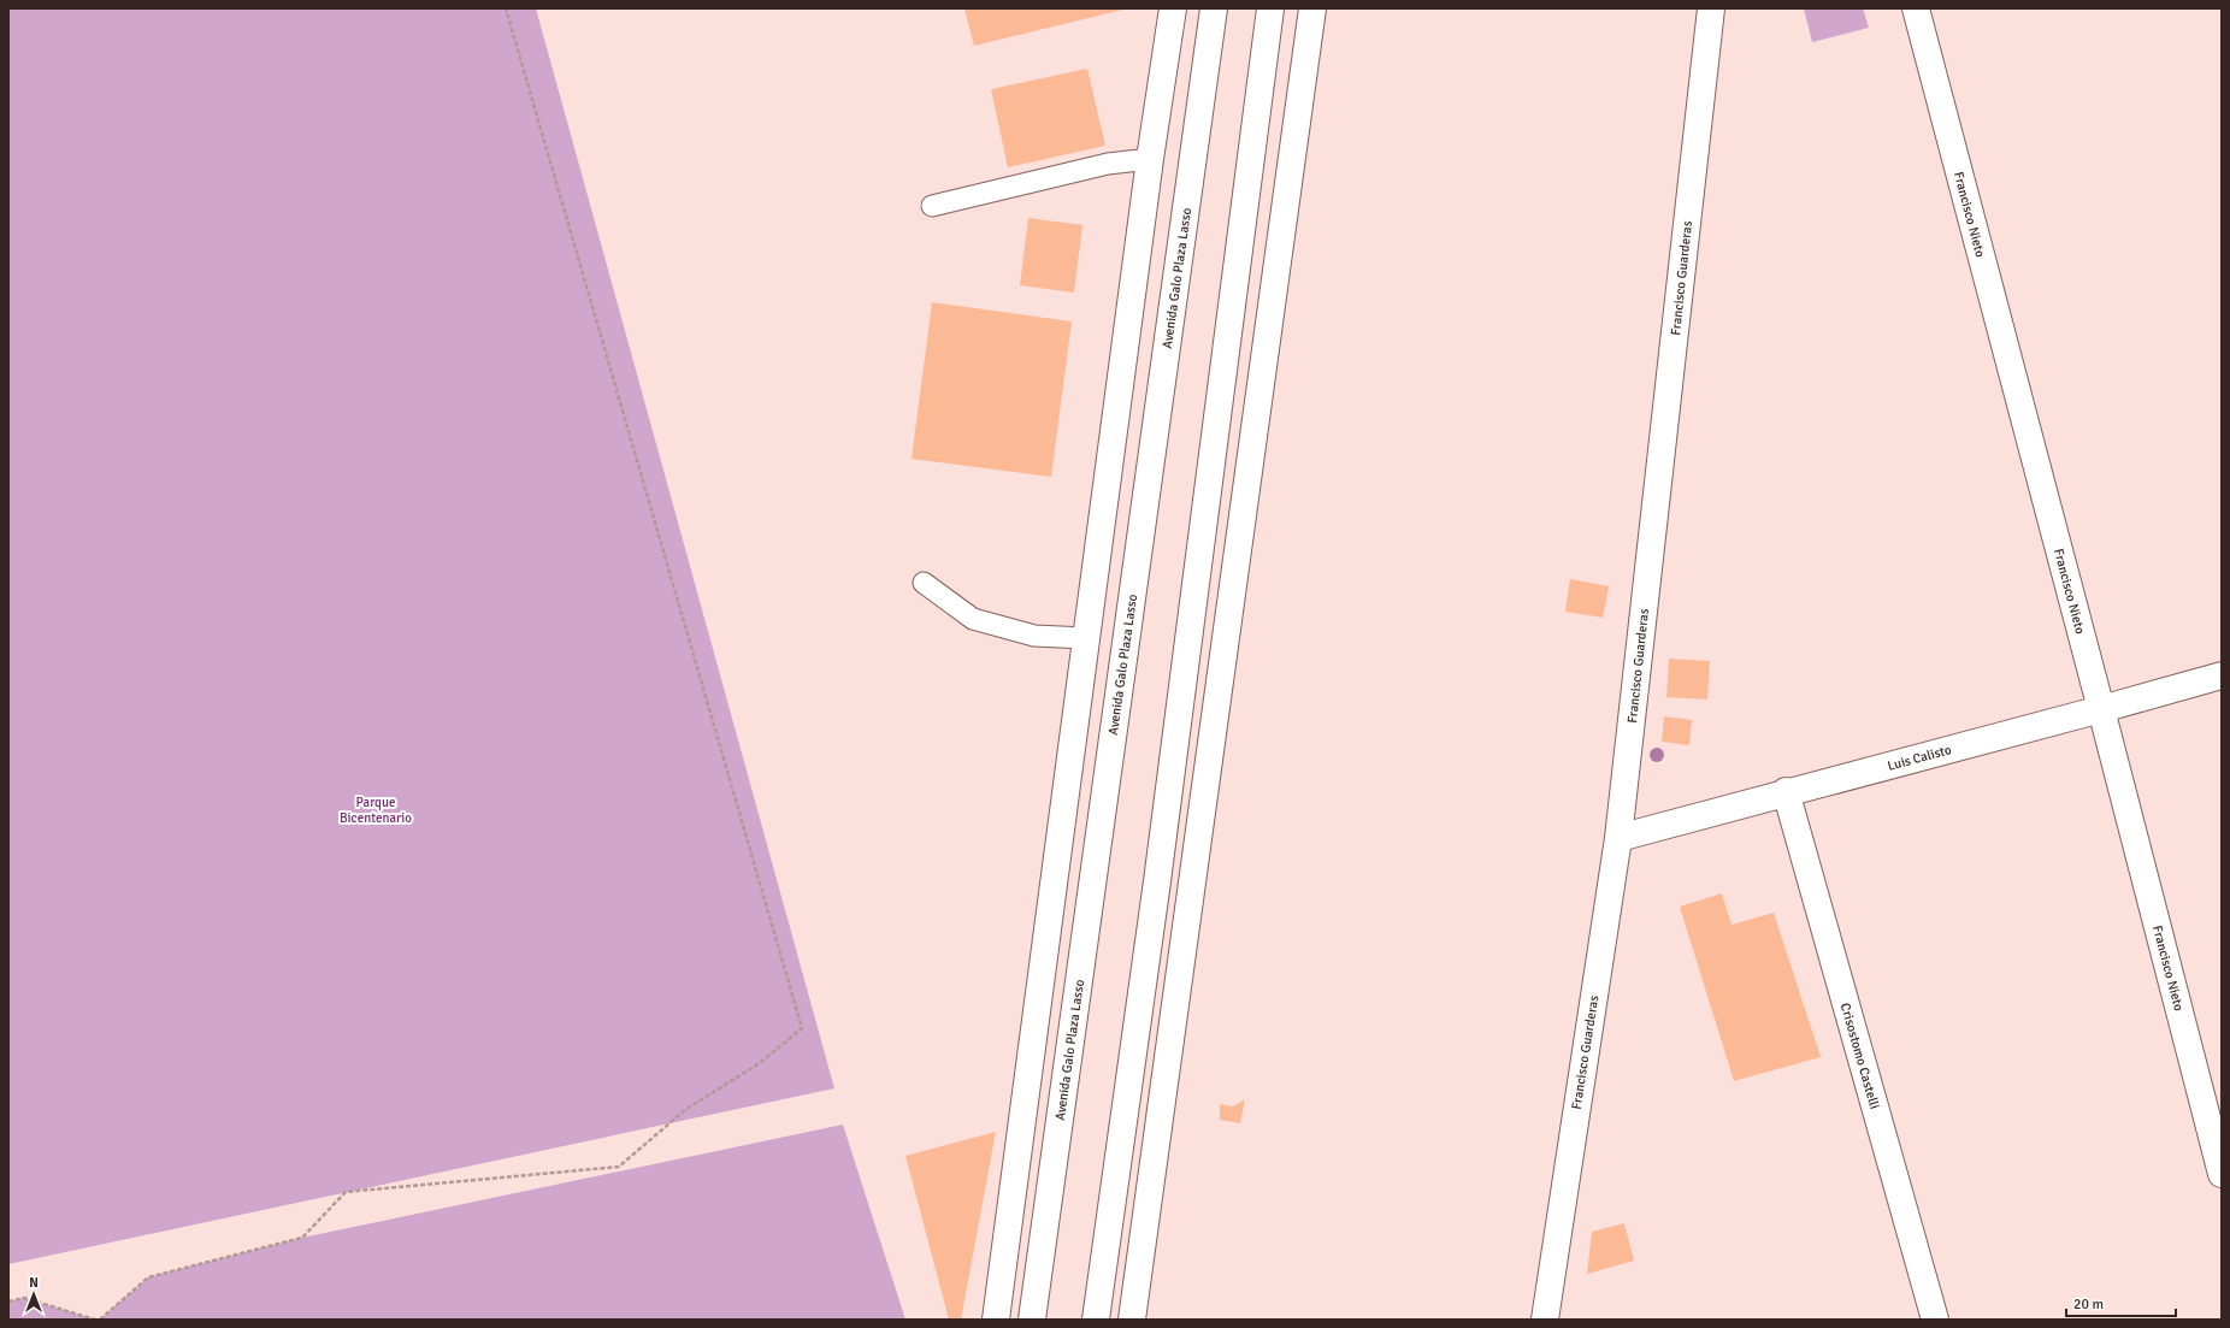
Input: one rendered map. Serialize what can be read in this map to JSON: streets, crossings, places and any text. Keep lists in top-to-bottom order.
{
  "streets": {
    "main road": [
      "Francisco Nieto",
      "Avenida Galo Plaza Lasso",
      "Francisco Guarderas",
      "Luis Calisto",
      "Crisostomo Castelli"
    ]
  },
  "crossings": [
    ["Francisco Nieto", "Luis Calisto"],
    ["Francisco Guarderas", "Luis Calisto"],
    ["Luis Calisto", "Crisostomo Castelli"]
  ],
  "parks": ["Parque Bicentenario"],
  "scale_bar": "20 m",
  "north": "top"
}
